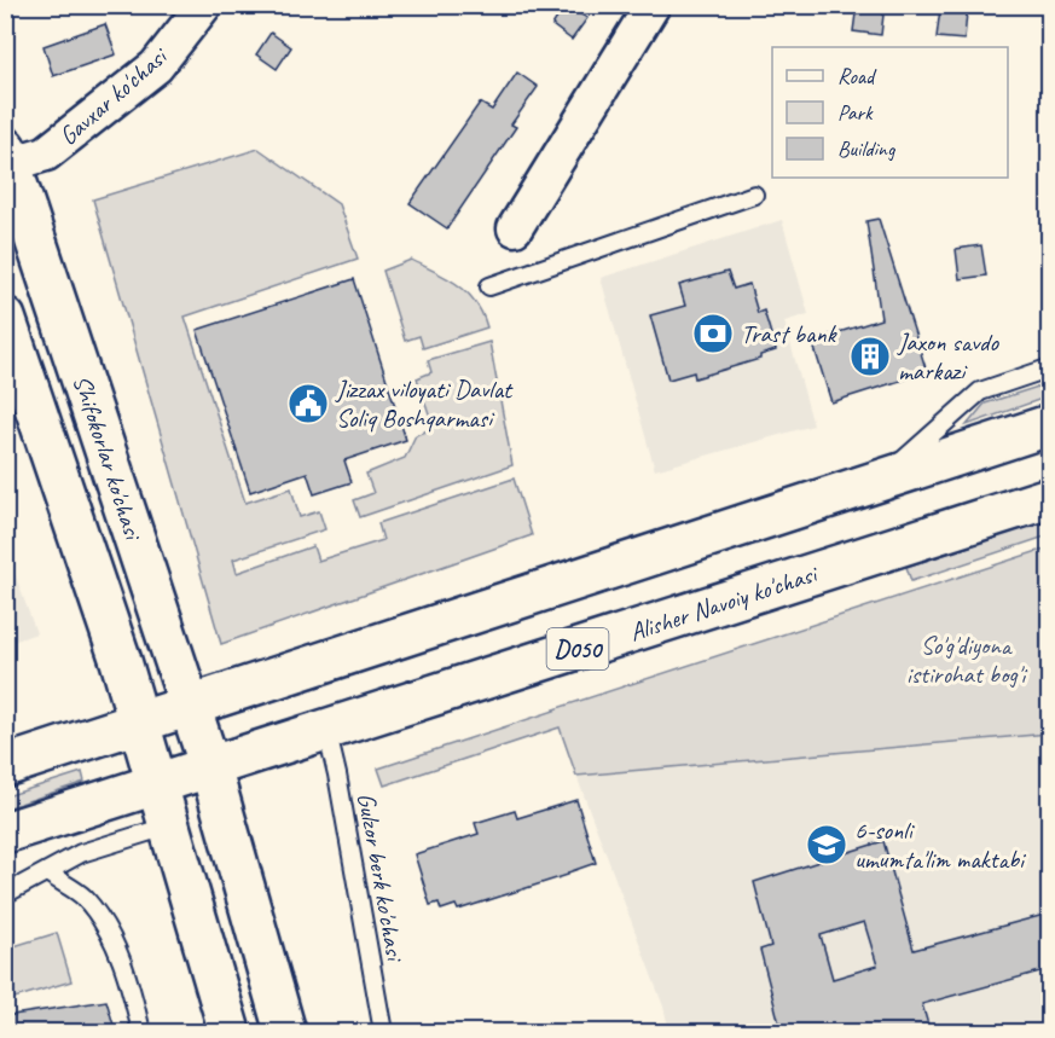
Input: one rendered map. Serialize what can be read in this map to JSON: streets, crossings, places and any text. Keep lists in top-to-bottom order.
{
  "streets": {
    "main road": ["Shifokorlar ko'chasi", "Alisher Navoiy ko'chasi", "D050"],
    "street": ["Gavxar ko'chasi"],
    "lane": ["Gulzor berk ko'chasi"]
  },
  "crossings": [
    ["Gavxar ko'chasi", "Shifokorlar ko'chasi"],
    ["Shifokorlar ko'chasi", "Alisher Navoiy ko'chasi"],
    ["Shifokorlar ko'chasi", "D050"],
    ["Alisher Navoiy ko'chasi", "Gulzor berk ko'chasi"]
  ],
  "parks": ["So'g'diyona istirohat bog'i"],
  "places": {
    "bank": ["Trast bank"],
    "building": ["Jaxon savdo markazi"],
    "public building": ["Jizzax viloyati Davlat Soliq Boshqarmasi"],
    "school or university": ["6-sonli umumta'lim maktabi"]
  },
  "legend": ["Road", "Park", "Building"]
}
